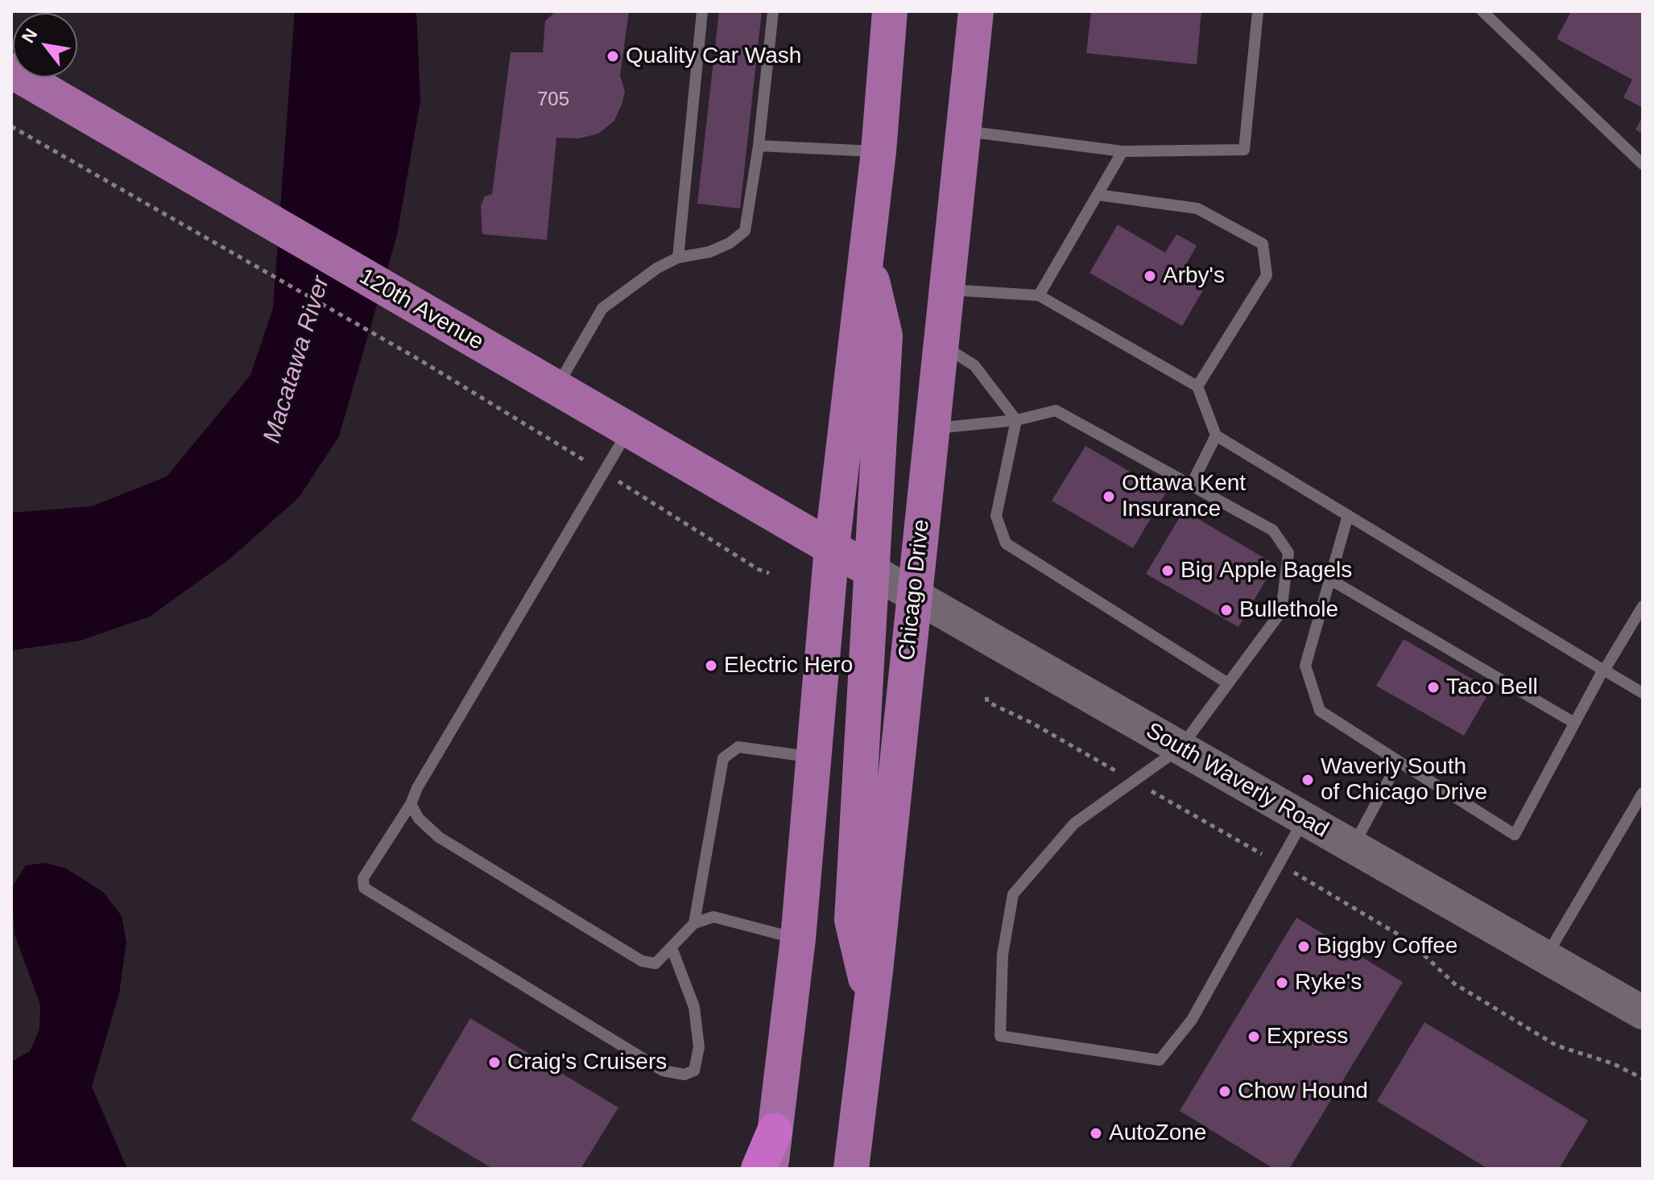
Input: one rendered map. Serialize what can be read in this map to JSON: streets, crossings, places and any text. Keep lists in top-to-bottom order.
{
  "streets": {
    "main road": ["120th Avenue", "Chicago Drive", "South Waverly Road"]
  },
  "crossings": [
    ["120th Avenue", "South Waverly Road"],
    ["Chicago Drive", "South Waverly Road"]
  ],
  "water": ["Macatawa River"],
  "places": [
    "Quality Car Wash",
    "Arby's",
    "Ottawa Kent Insurance",
    "Big Apple Bagels",
    "Bullethole",
    "Electric Hero",
    "Taco Bell",
    "Waverly South of Chicago Drive",
    "Biggby Coffee",
    "Ryke's",
    "Express",
    "Craig's Cruisers",
    "Chow Hound",
    "AutoZone"
  ],
  "house_numbers": ["705"],
  "north": "top left"
}
